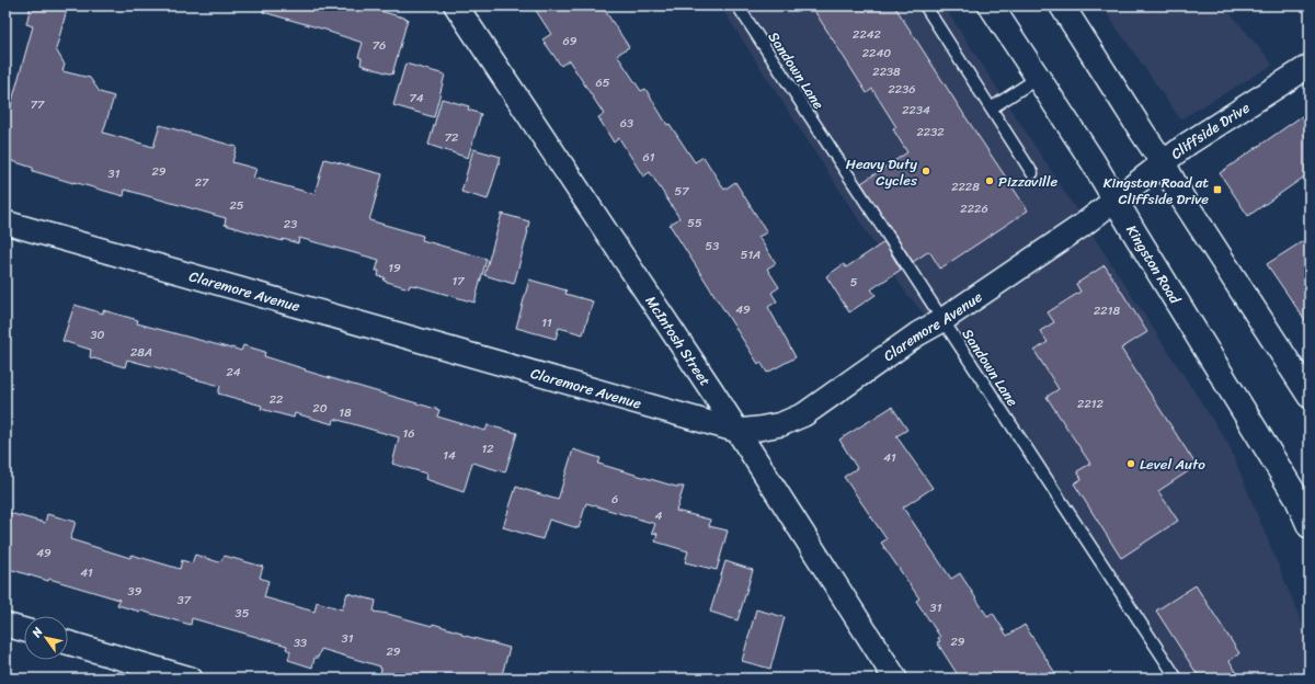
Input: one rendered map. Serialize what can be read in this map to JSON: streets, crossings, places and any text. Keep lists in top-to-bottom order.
{
  "streets": {
    "main road": ["Kingston Road"],
    "street": ["Cliffside Drive", "Claremore Avenue", "McIntosh Street"],
    "lane": ["Sandown Lane"]
  },
  "crossings": [
    ["Sandown Lane", "Claremore Avenue"],
    ["Cliffside Drive", "Kingston Road"],
    ["Cliffside Drive", "Claremore Avenue"],
    ["Kingston Road", "Claremore Avenue"],
    ["Claremore Avenue", "McIntosh Street"]
  ],
  "places": {
    "other": ["Heavy Duty Cycles", "Pizzaville", "Level Auto"],
    "transit": ["Kingston Road at Cliffside Drive"]
  },
  "house_numbers": [
    "2242",
    "69",
    "76",
    "2240",
    "2238",
    "65",
    "2236",
    "74",
    "77",
    "2234",
    "63",
    "2232",
    "72",
    "61",
    "29",
    "31",
    "27",
    "2228",
    "57",
    "25",
    "2226",
    "55",
    "23",
    "53",
    "51A",
    "19",
    "17",
    "5",
    "49",
    "2218",
    "11",
    "30",
    "28A",
    "24",
    "22",
    "2212",
    "20",
    "18",
    "16",
    "12",
    "14",
    "41",
    "6",
    "4",
    "49",
    "41",
    "39",
    "37",
    "31",
    "35",
    "31",
    "29",
    "33",
    "29"
  ],
  "north": "top left"
}
